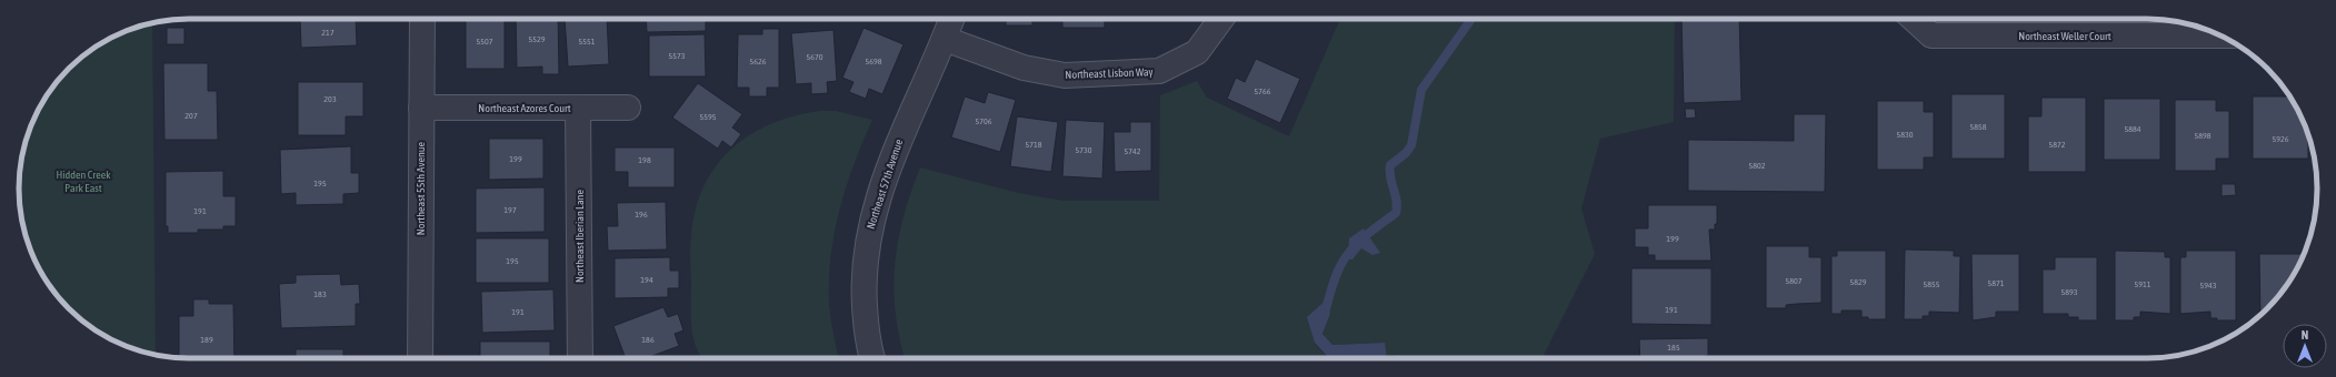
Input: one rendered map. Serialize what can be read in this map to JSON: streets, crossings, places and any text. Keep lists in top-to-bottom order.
{
  "streets": {
    "street": [
      "Northeast Weller Court",
      "Northeast Lisbon Way",
      "Northeast Azores Court",
      "Northeast 57th Avenue",
      "Northeast 55th Avenue",
      "Northeast Iberian Lane"
    ]
  },
  "crossings": [
    ["Northeast Lisbon Way", "Northeast 57th Avenue"],
    ["Northeast Azores Court", "Northeast 55th Avenue"],
    ["Northeast Azores Court", "Northeast Iberian Lane"]
  ],
  "parks": ["Hidden Creek Park East"],
  "house_numbers": [
    "217",
    "5529",
    "5507",
    "5551",
    "5573",
    "5670",
    "5626",
    "5698",
    "5766",
    "203",
    "207",
    "5595",
    "5706",
    "5858",
    "5884",
    "5830",
    "5898",
    "5926",
    "5718",
    "5872",
    "5730",
    "5742",
    "199",
    "198",
    "5802",
    "195",
    "197",
    "191",
    "196",
    "199",
    "195",
    "194",
    "5807",
    "5829",
    "5871",
    "5855",
    "5911",
    "5943",
    "5893",
    "183",
    "191",
    "191",
    "189",
    "186",
    "185"
  ],
  "north": "top"
}
